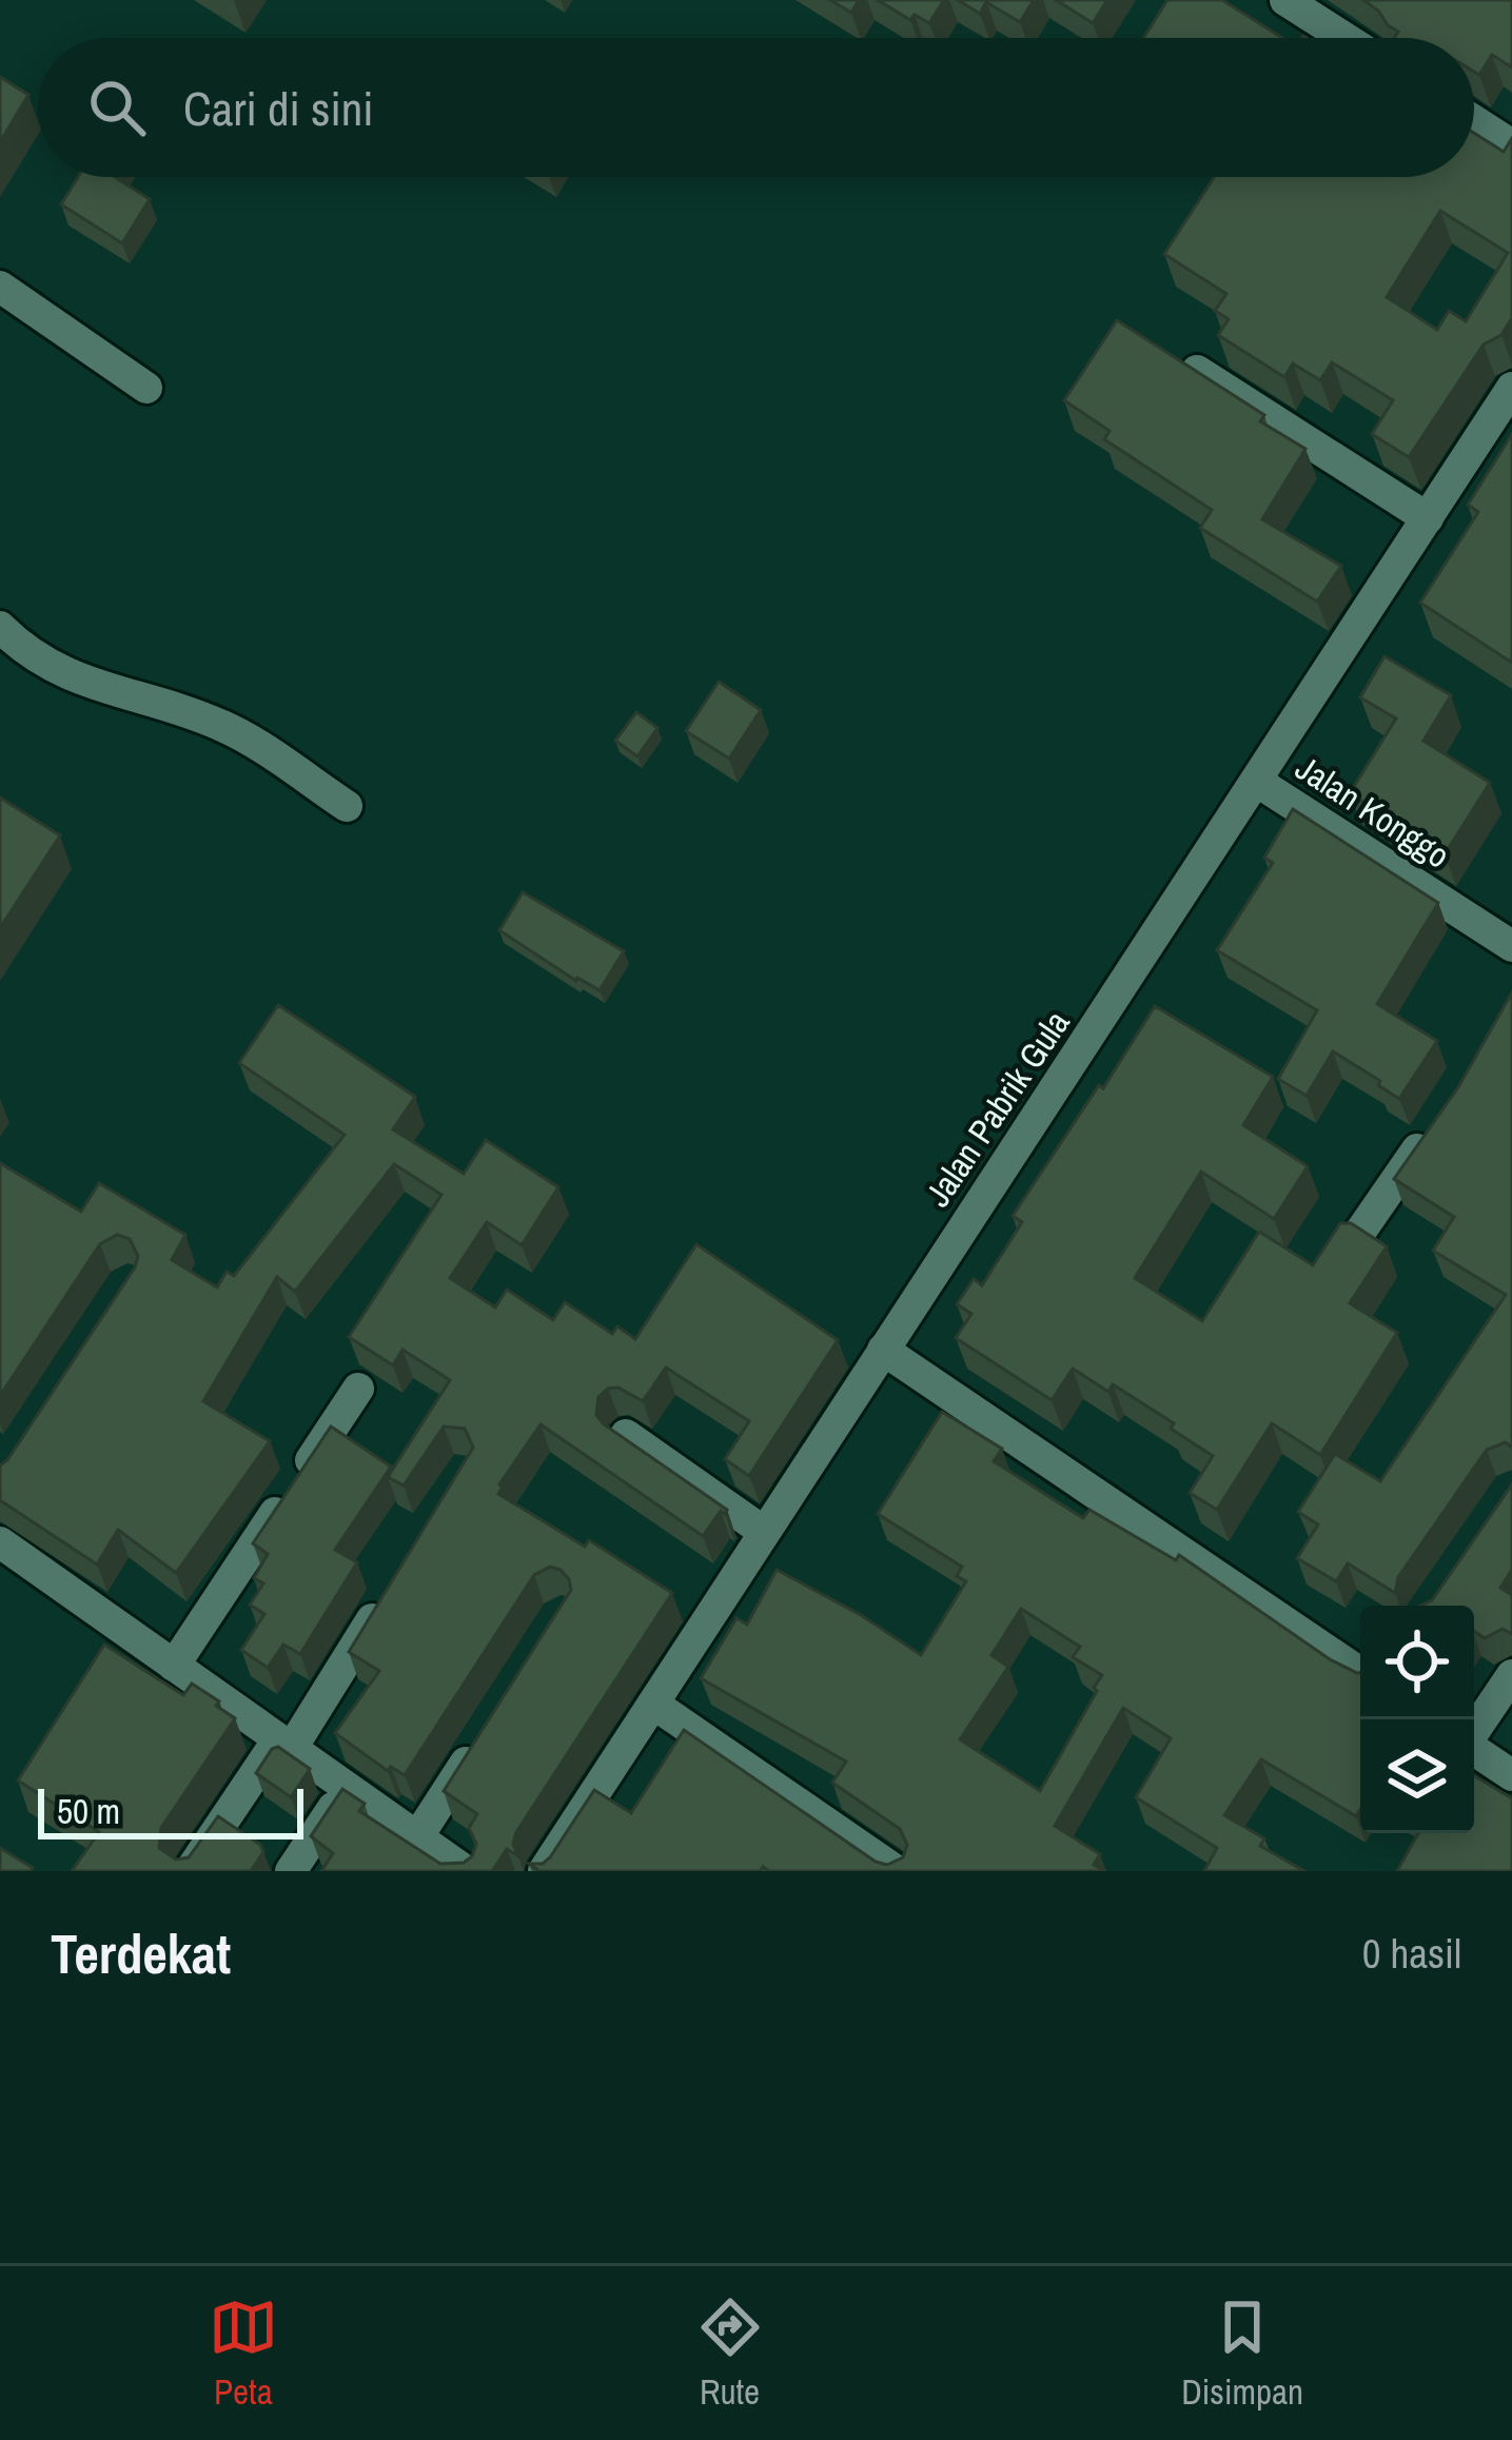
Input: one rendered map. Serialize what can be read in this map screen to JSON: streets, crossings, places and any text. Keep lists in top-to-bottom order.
{
  "streets": {
    "street": ["Jalan Konggo", "Jalan Pabrik Gula"]
  },
  "crossings": [
    ["Jalan Konggo", "Jalan Pabrik Gula"]
  ],
  "scale_bar": "50 m",
  "page": {
    "search": "Cari di sini",
    "scale": "50 m",
    "heading": ["Terdekat", "0 hasil"],
    "nav": ["Peta", "Rute", "Disimpan"]
  }
}
